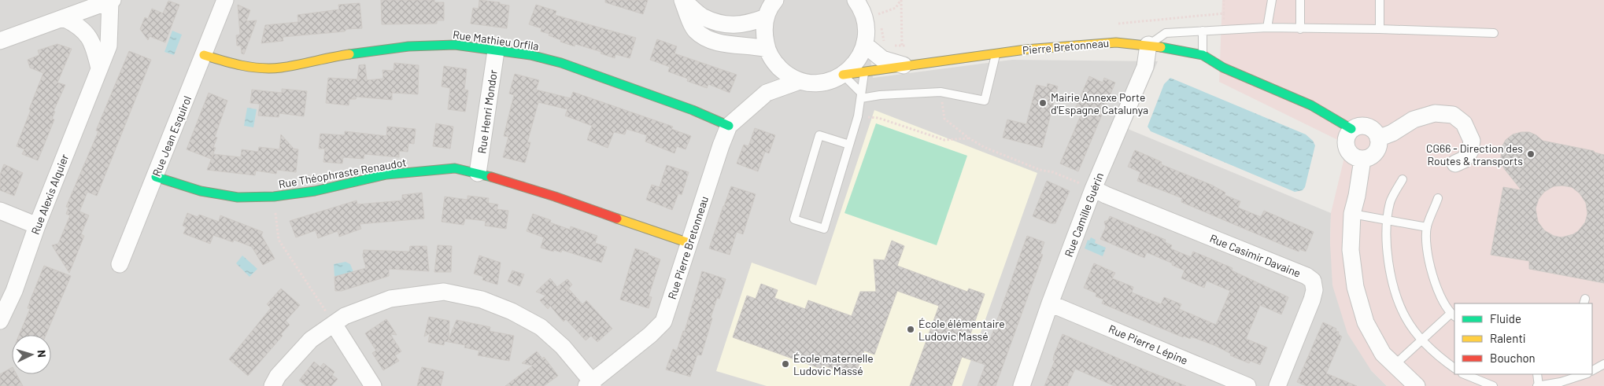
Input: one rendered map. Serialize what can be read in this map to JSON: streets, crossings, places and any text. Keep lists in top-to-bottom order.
{
  "streets": {
    "street": [
      "Rue Mathieu Orfila",
      "Pierre Bretonneau",
      "Rue Henri Mondor",
      "Rue Jean Esquirol",
      "Rue Théophraste Renaudot",
      "Rue Alexis Alquier",
      "Rue Camille Guérin",
      "Rue Pierre Bretonneau",
      "Rue Casimir Davaine",
      "Rue Pierre Lépine"
    ]
  },
  "crossings": [
    ["Rue Mathieu Orfila", "Rue Henri Mondor"],
    ["Rue Mathieu Orfila", "Rue Jean Esquirol"],
    ["Rue Mathieu Orfila", "Rue Pierre Bretonneau"],
    ["Pierre Bretonneau", "Rue Camille Guérin"],
    ["Rue Henri Mondor", "Rue Théophraste Renaudot"],
    ["Rue Jean Esquirol", "Rue Théophraste Renaudot"],
    ["Rue Théophraste Renaudot", "Rue Pierre Bretonneau"],
    ["Rue Camille Guérin", "Rue Casimir Davaine"],
    ["Rue Camille Guérin", "Rue Pierre Lépine"]
  ],
  "places": [
    "Mairie Annexe Porte d'Espagne Catalunya",
    "CG66 - Direction des Routes & transports",
    "École élémentaire Ludovic Massé",
    "École maternelle Ludovic Massé"
  ],
  "legend": ["Fluide", "Ralenti", "Bouchon"],
  "north": "right"
}
